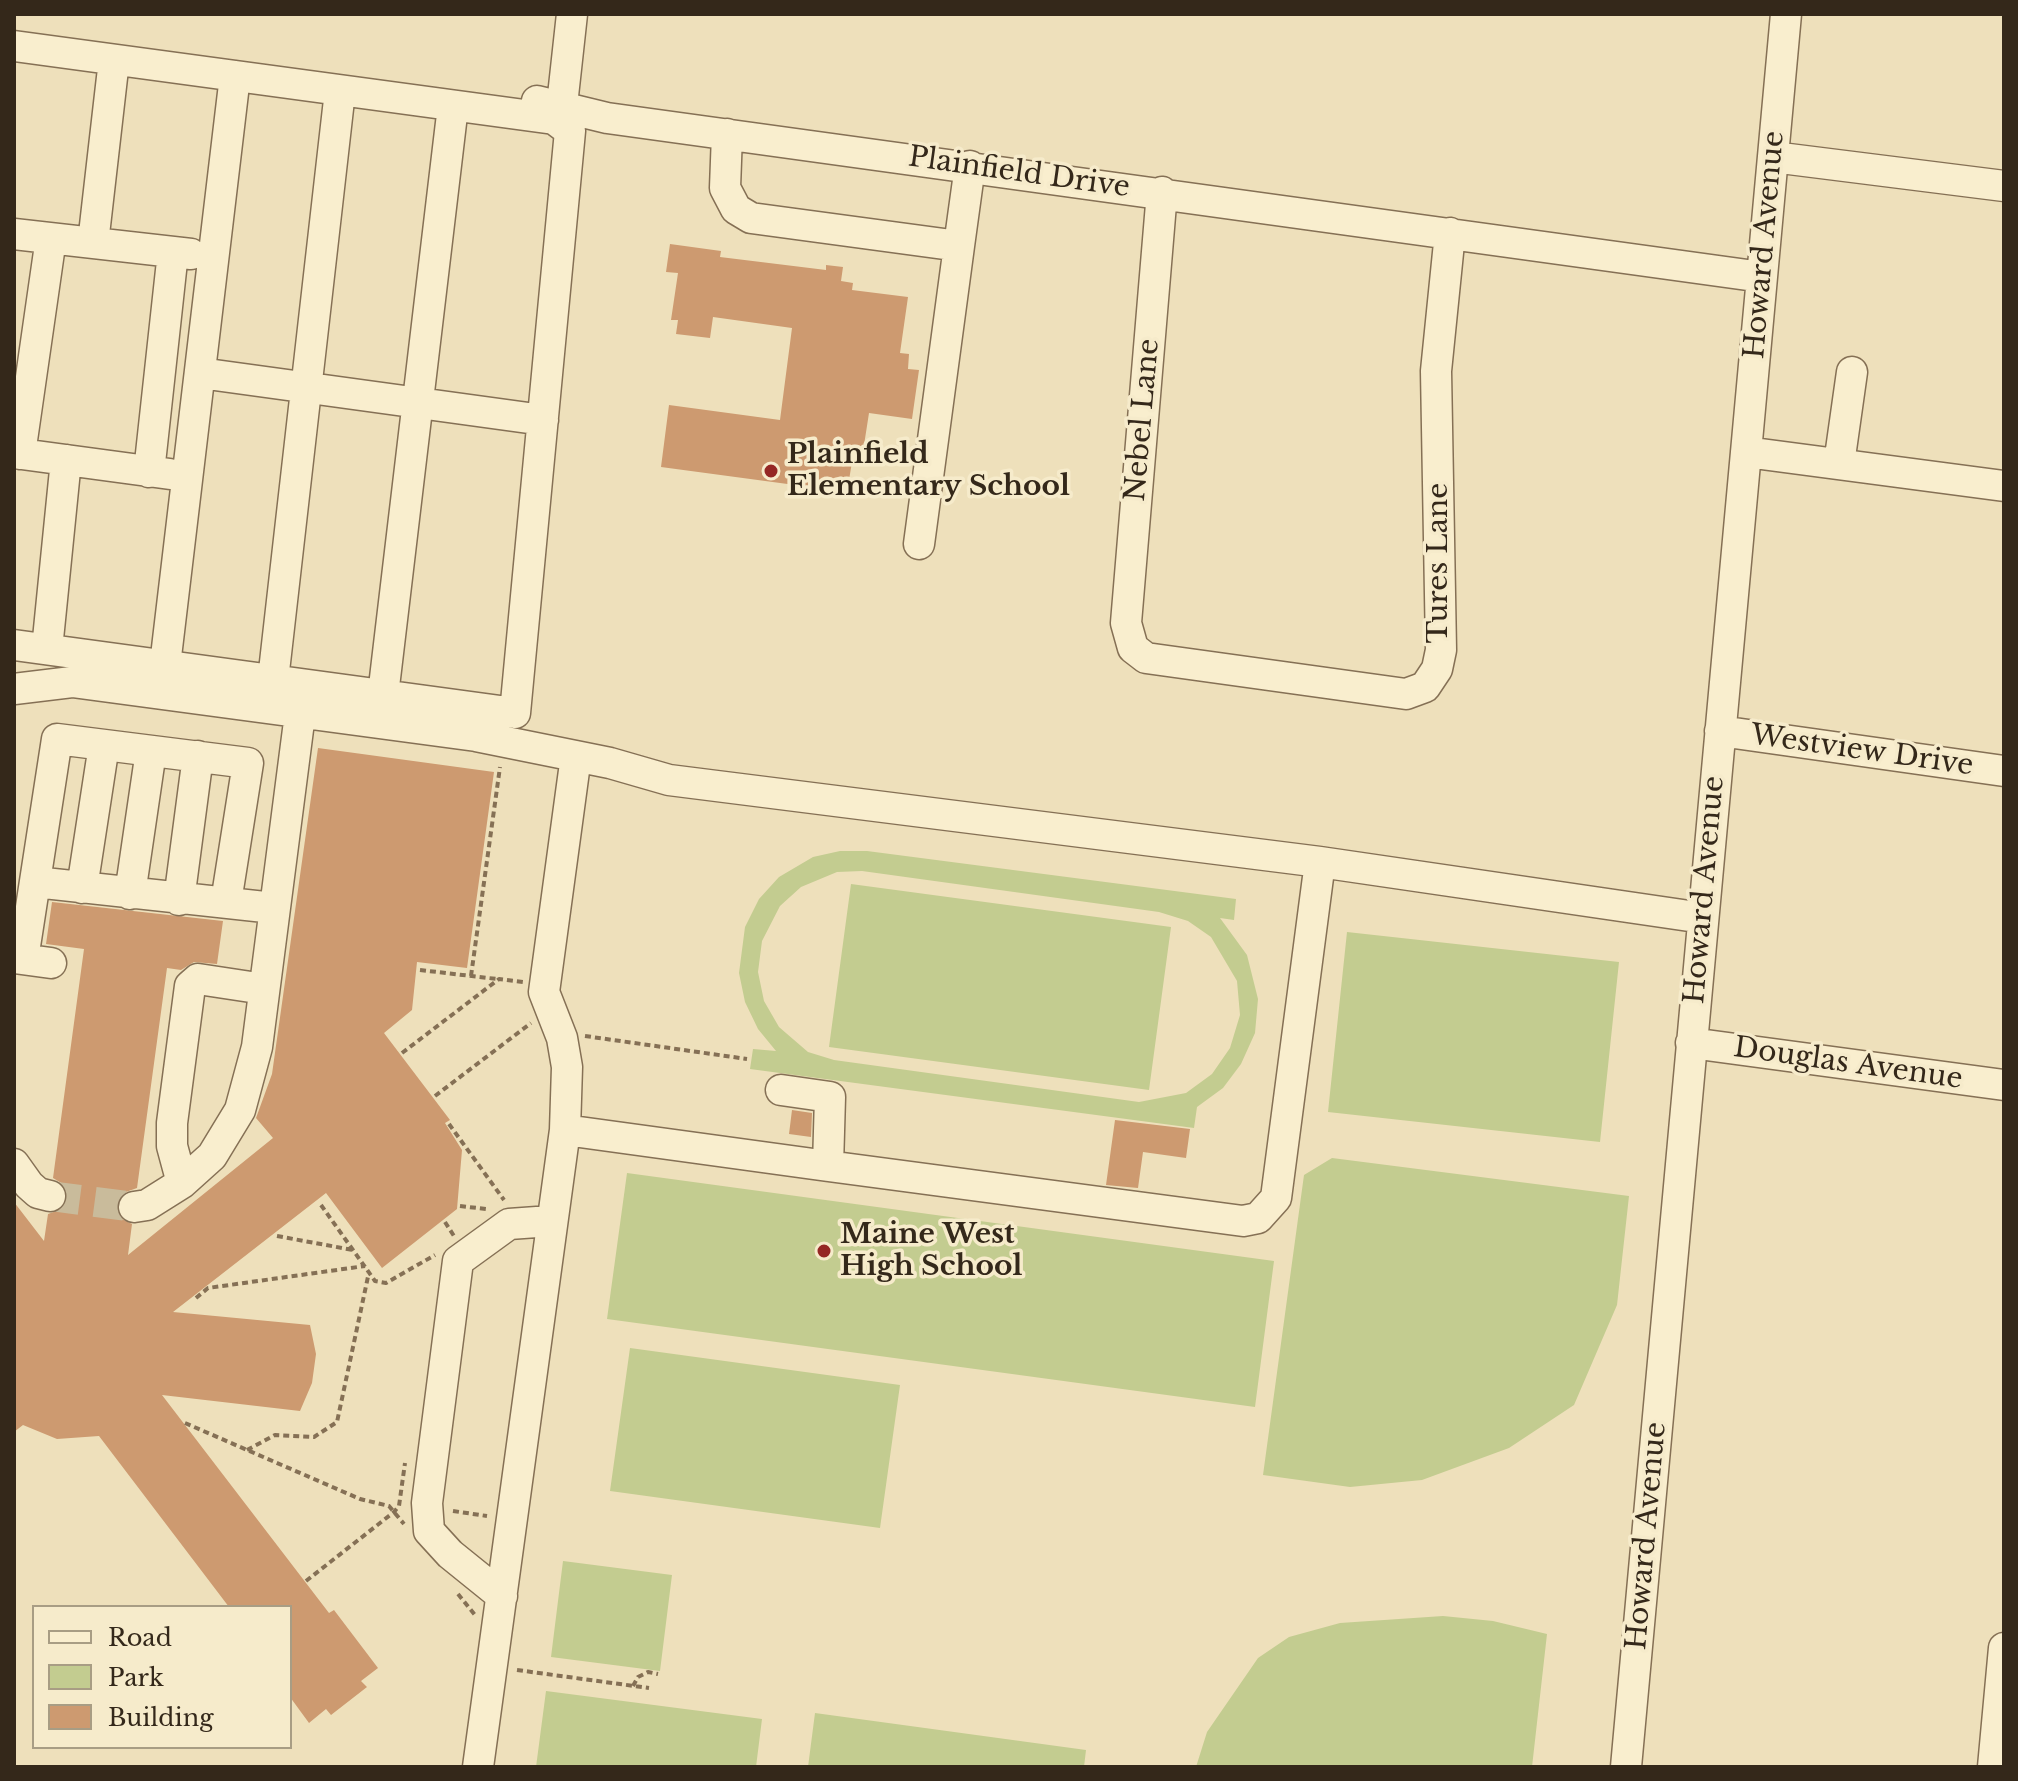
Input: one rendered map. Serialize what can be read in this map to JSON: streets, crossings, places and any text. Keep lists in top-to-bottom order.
{
  "streets": {
    "street": [
      "Plainfield Drive",
      "Howard Avenue",
      "Nebel Lane",
      "Tures Lane",
      "Westview Drive",
      "Douglas Avenue"
    ]
  },
  "crossings": [
    ["Plainfield Drive", "Howard Avenue"],
    ["Plainfield Drive", "Nebel Lane"],
    ["Plainfield Drive", "Tures Lane"],
    ["Howard Avenue", "Westview Drive"],
    ["Howard Avenue", "Douglas Avenue"],
    ["Nebel Lane", "Tures Lane"]
  ],
  "places": ["Plainfield Elementary School", "Maine West High School"],
  "legend": ["Road", "Park", "Building"]
}
